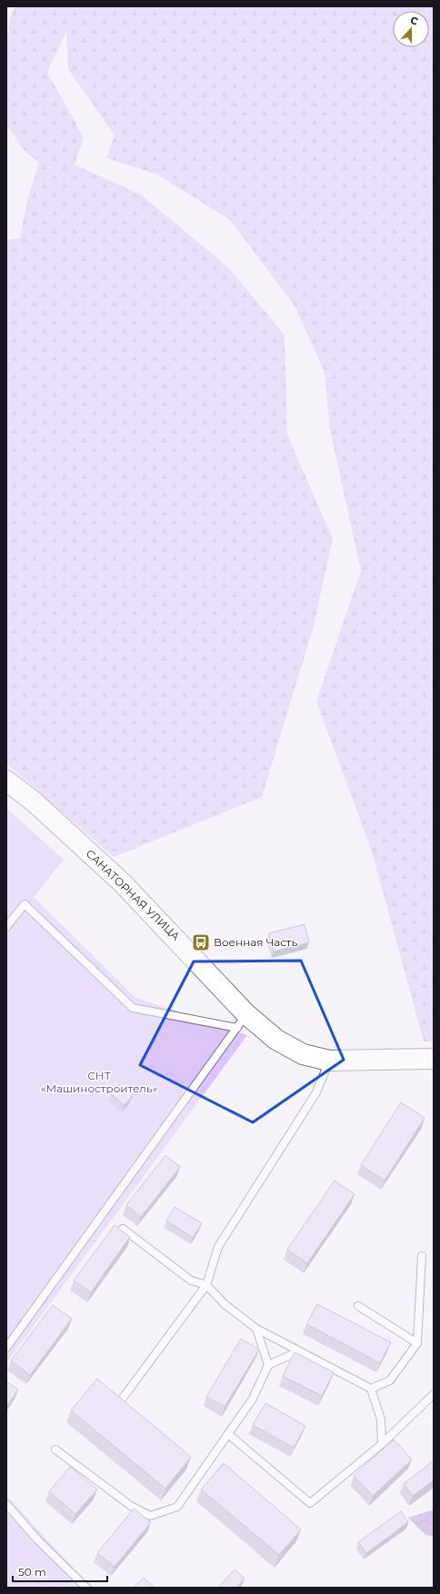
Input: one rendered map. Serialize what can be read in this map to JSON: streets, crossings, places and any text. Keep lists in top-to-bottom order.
{
  "streets": {
    "street": ["САНАТОРНАЯ УЛИЦА"]
  },
  "parks": ["СНТ «Машиностроитель»"],
  "places": {
    "bus stop": ["Военная Часть"]
  },
  "scale_bar": "50 m",
  "north": "top"
}
